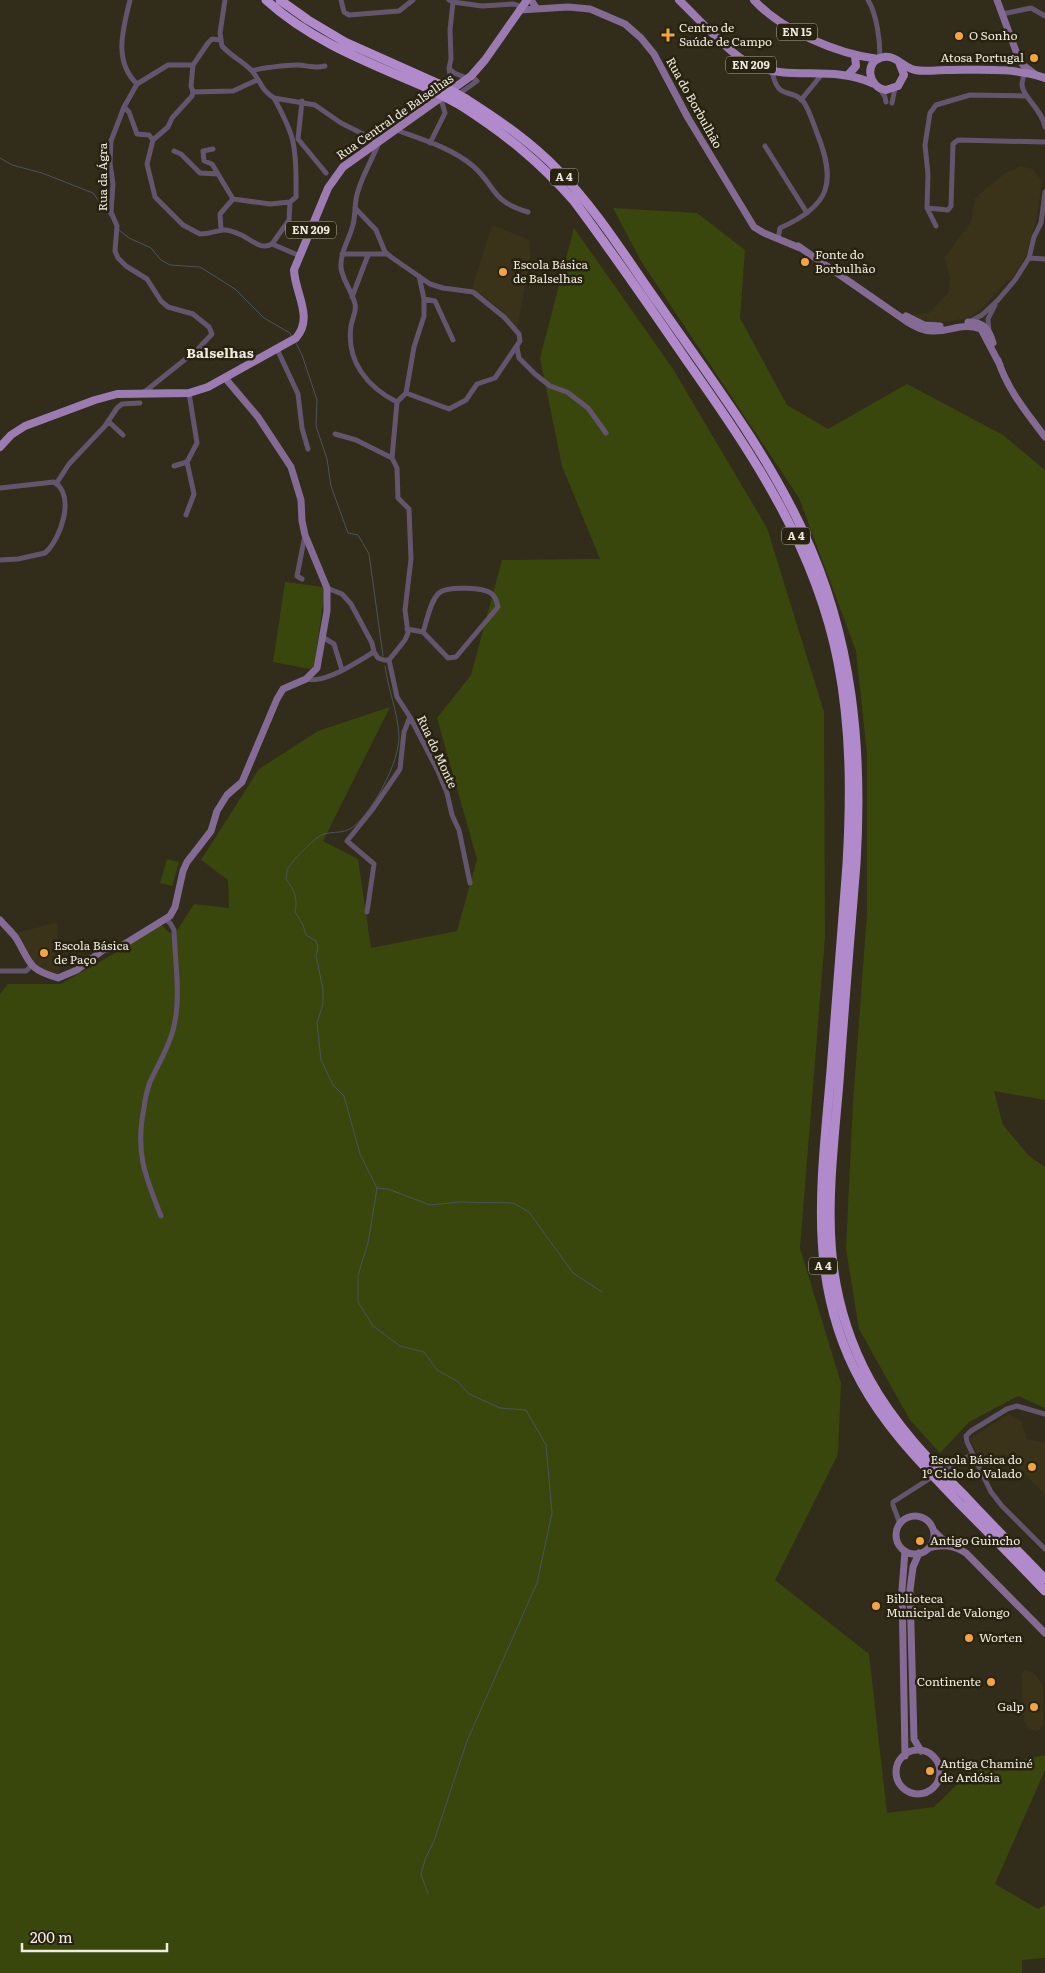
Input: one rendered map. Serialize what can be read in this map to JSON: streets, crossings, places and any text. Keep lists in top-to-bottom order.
{
  "streets": {
    "highway": ["A 4"],
    "main road": ["EN 15", "EN 209", "Rua Central de Balselhas"],
    "street": ["Rua do Borbulhão", "Rua da Ágra", "Rua do Monte"]
  },
  "crossings": [
    ["EN 15", "EN 209"],
    ["Rua do Borbulhão", "Rua Central de Balselhas"],
    ["Rua Central de Balselhas", "Rua da Ágra"]
  ],
  "districts": ["Balselhas"],
  "places": {
    "health": ["Centro de Saúde de Campo"],
    "other": [
      "O Sonho",
      "Atosa Portugal",
      "Fonte do Borbulhão",
      "Escola Básica de Balselhas",
      "Escola Básica de Paço",
      "Escola Básica do 1º Ciclo do Valado",
      "Antigo Guincho",
      "Biblioteca Municipal de Valongo",
      "Worten",
      "Continente",
      "Galp",
      "Antiga Chaminé de Ardósia"
    ]
  },
  "scale_bar": "200 m"
}
